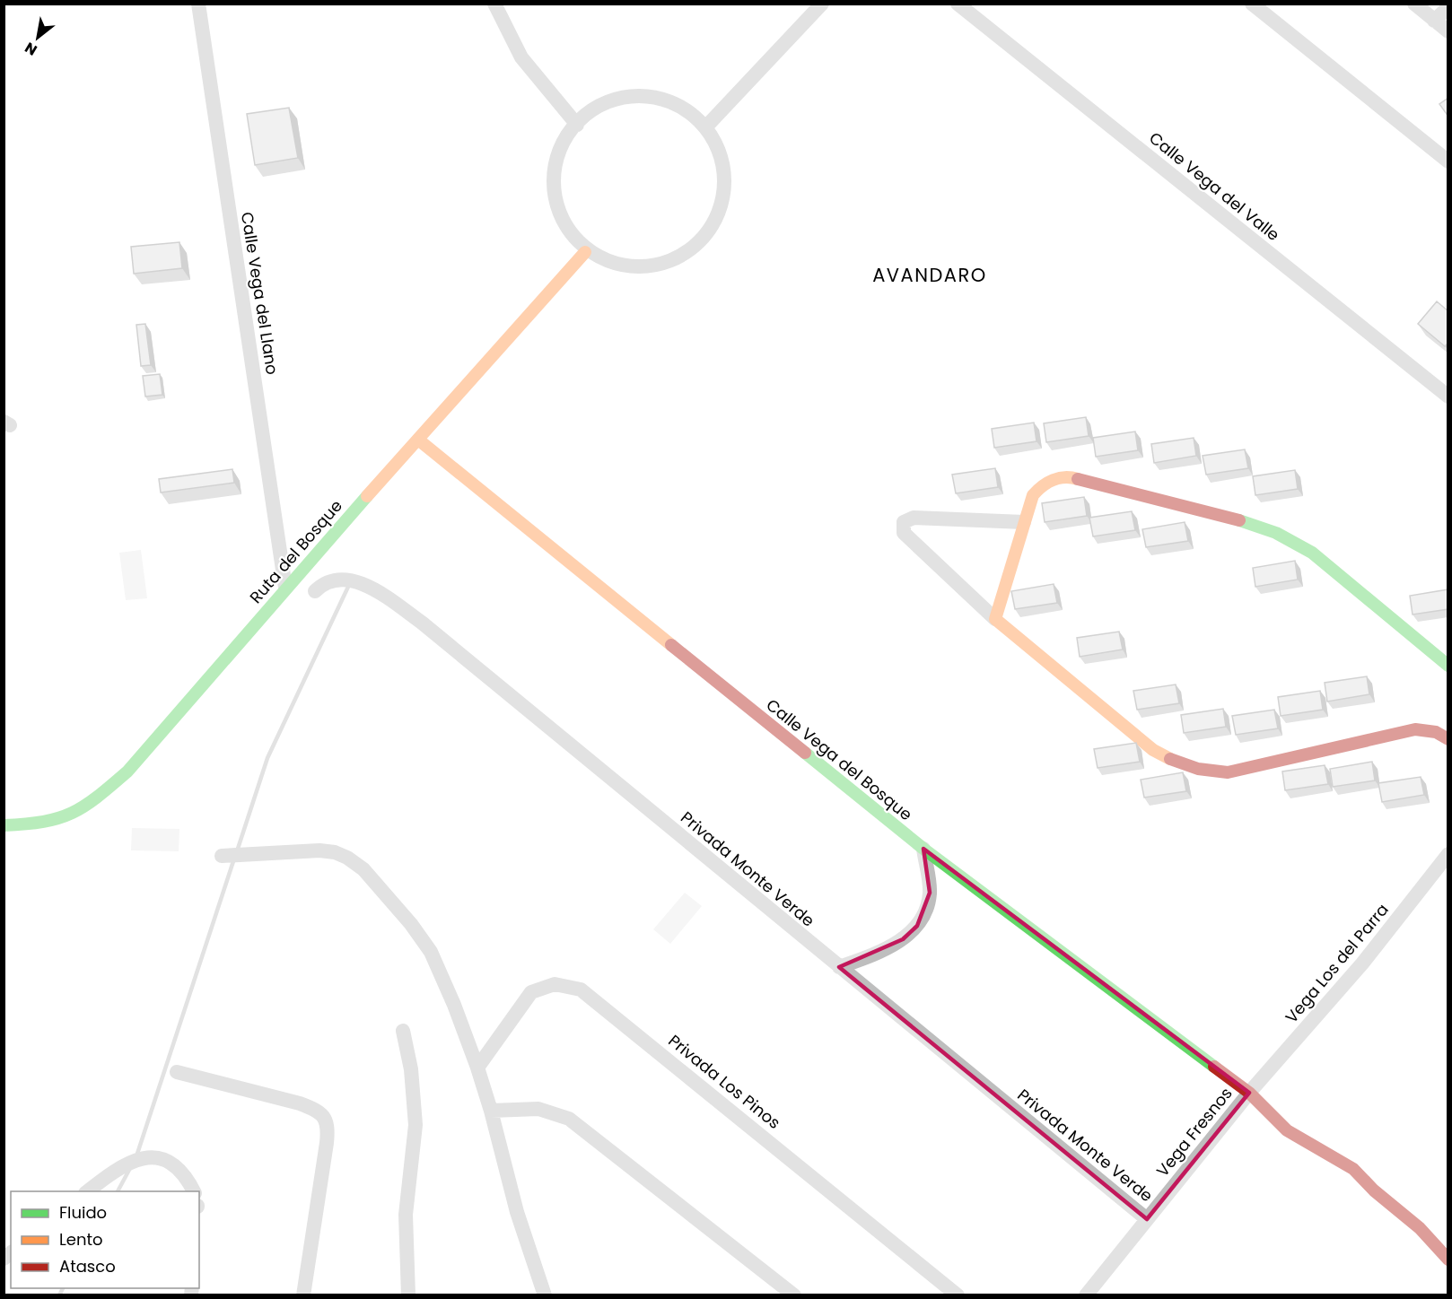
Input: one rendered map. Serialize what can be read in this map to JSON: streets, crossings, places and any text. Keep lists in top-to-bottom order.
{
  "streets": {
    "street": [
      "Calle Vega del Valle",
      "Calle Vega del Llano",
      "Ruta del Bosque",
      "Calle Vega del Bosque",
      "Privada Monte Verde",
      "Vega Los del Parra",
      "Privada Los Pinos",
      "Vega Fresnos"
    ]
  },
  "crossings": [
    ["Calle Vega del Llano", "Ruta del Bosque"],
    ["Ruta del Bosque", "Calle Vega del Bosque"],
    ["Calle Vega del Bosque", "Vega Los del Parra"],
    ["Calle Vega del Bosque", "Vega Fresnos"],
    ["Privada Monte Verde", "Vega Fresnos"],
    ["Vega Los del Parra", "Vega Fresnos"]
  ],
  "districts": ["AVANDARO"],
  "legend": ["Fluido", "Lento", "Atasco"],
  "north": "bottom left"
}
